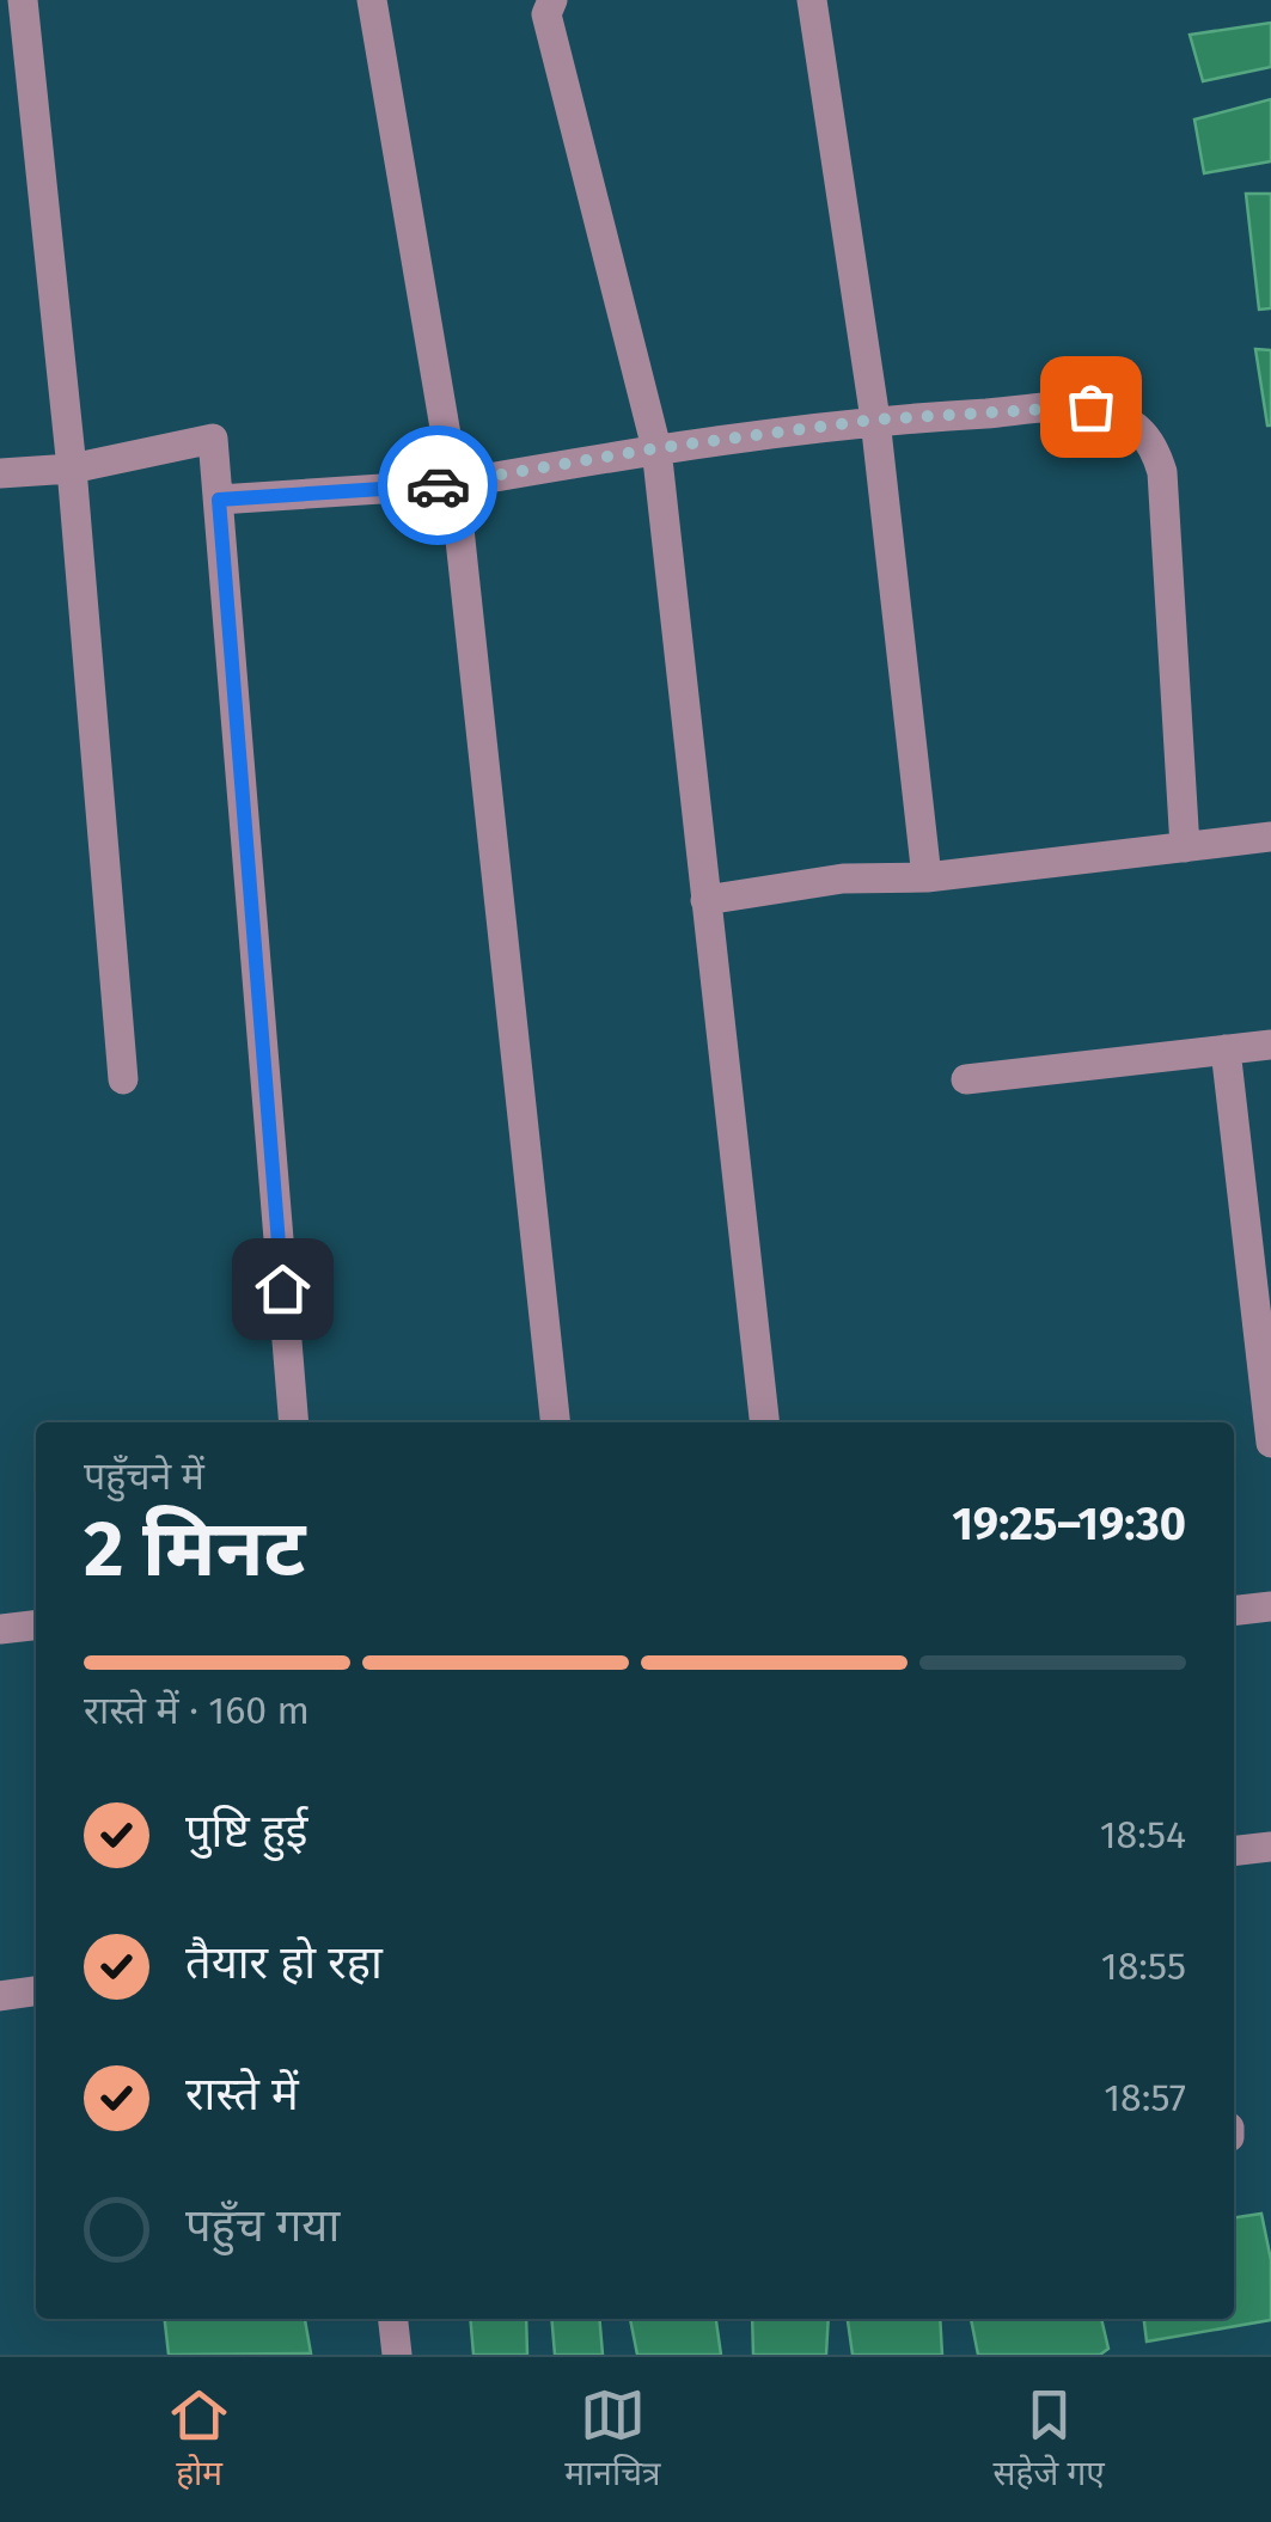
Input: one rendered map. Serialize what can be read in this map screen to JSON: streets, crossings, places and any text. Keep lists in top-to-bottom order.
{
  "page": {
    "heading": ["2 मिनट", "पहुँचने में", "19:25–19:30"],
    "bar": "रास्ते में · 160 m",
    "list": [
      ["पुष्टि हुई", "18:54"],
      ["तैयार हो रहा", "18:55"],
      ["रास्ते में", "18:57"],
      "पहुँच गया"
    ],
    "tabs": ["होम", "मानचित्र", "सहेजे गए"]
  }
}
